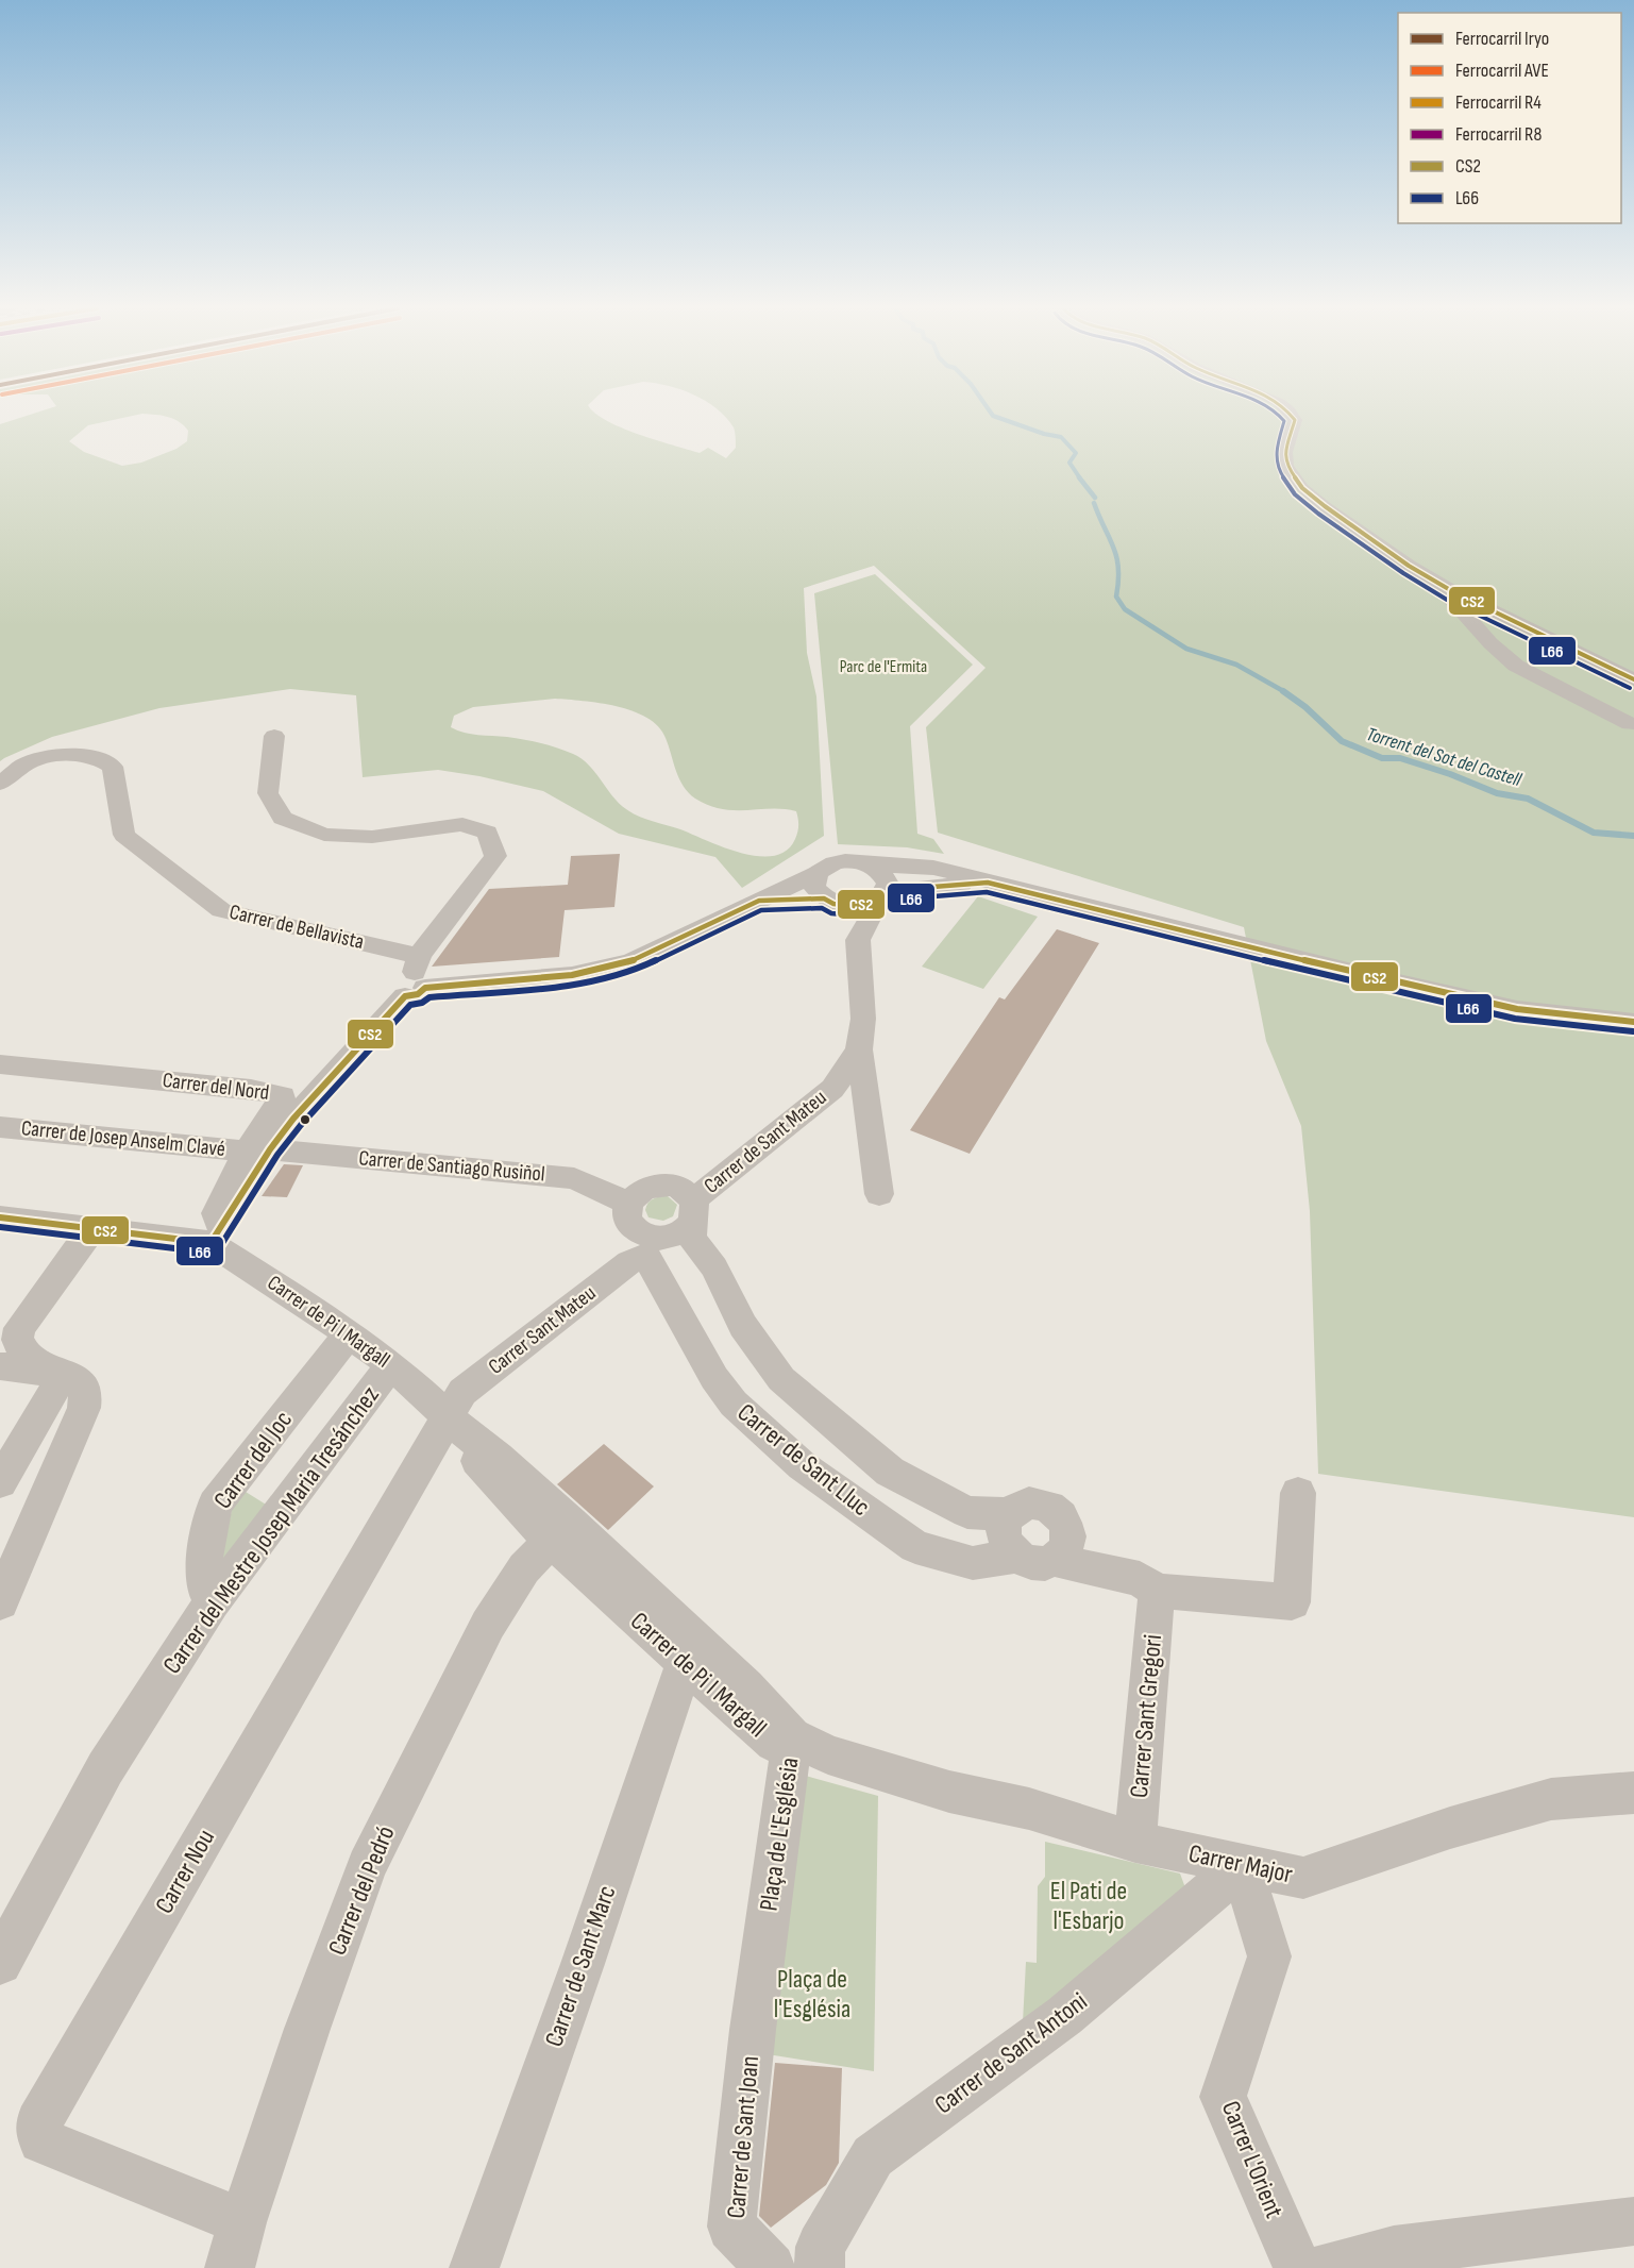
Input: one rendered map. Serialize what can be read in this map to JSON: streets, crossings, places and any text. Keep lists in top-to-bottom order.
{
  "streets": {
    "street": [
      "Carrer de Bellavista",
      "Carrer del Nord",
      "Carrer de Josep Anselm Clavé",
      "Carrer de Sant Mateu",
      "Carrer de Santiago Rusiñol",
      "Carrer de Pi I Margall",
      "Carrer Sant Mateu",
      "Carrer del Joc",
      "Carrer de Sant Lluc",
      "Carrer del Mestre Josep Maria Tresánchez",
      "Carrer Sant Gregori",
      "Plaça de L'Església",
      "Carrer Major",
      "Carrer Nou",
      "Carrer del Pedró",
      "Carrer de Sant Marc",
      "Carrer de Sant Antoni",
      "Carrer de Sant Joan",
      "Carrer L'Orient"
    ]
  },
  "crossings": [
    ["Carrer del Nord", "Carrer de Josep Anselm Clavé"],
    ["Carrer del Nord", "Carrer de Santiago Rusiñol"],
    ["Carrer de Josep Anselm Clavé", "Carrer de Santiago Rusiñol"],
    ["Carrer de Sant Mateu", "Carrer de Santiago Rusiñol"],
    ["Carrer de Sant Mateu", "Carrer Sant Mateu"],
    ["Carrer de Sant Mateu", "Carrer de Sant Lluc"],
    ["Carrer de Santiago Rusiñol", "Carrer Sant Mateu"],
    ["Carrer de Santiago Rusiñol", "Carrer de Sant Lluc"],
    ["Carrer de Pi I Margall", "Carrer Sant Mateu"],
    ["Carrer de Pi I Margall", "Carrer del Joc"],
    ["Carrer de Pi I Margall", "Carrer del Mestre Josep Maria Tresánchez"],
    ["Carrer de Pi I Margall", "Plaça de L'Església"],
    ["Carrer de Pi I Margall", "Carrer Nou"],
    ["Carrer de Pi I Margall", "Carrer del Pedró"],
    ["Carrer de Pi I Margall", "Carrer de Sant Marc"],
    ["Carrer Sant Mateu", "Carrer de Sant Lluc"],
    ["Carrer Sant Mateu", "Carrer Nou"],
    ["Carrer del Joc", "Carrer del Mestre Josep Maria Tresánchez"],
    ["Carrer Sant Gregori", "Carrer Major"],
    ["Plaça de L'Església", "Carrer Major"],
    ["Plaça de L'Església", "Carrer de Sant Joan"],
    ["Carrer Major", "Carrer de Sant Antoni"],
    ["Carrer Major", "Carrer L'Orient"],
    ["Carrer Nou", "Carrer del Pedró"],
    ["Carrer de Sant Antoni", "Carrer L'Orient"]
  ],
  "water": ["Torrent del Sot del Castell"],
  "parks": ["Parc de l'Ermita", "El Pati de l'Esbarjo", "Plaça de l'Església"],
  "lines": ["transit line CS2", "transit line L66"],
  "legend": [
    "Ferrocarril Iryo",
    "Ferrocarril AVE",
    "Ferrocarril R4",
    "Ferrocarril R8",
    "CS2",
    "L66"
  ]
}
